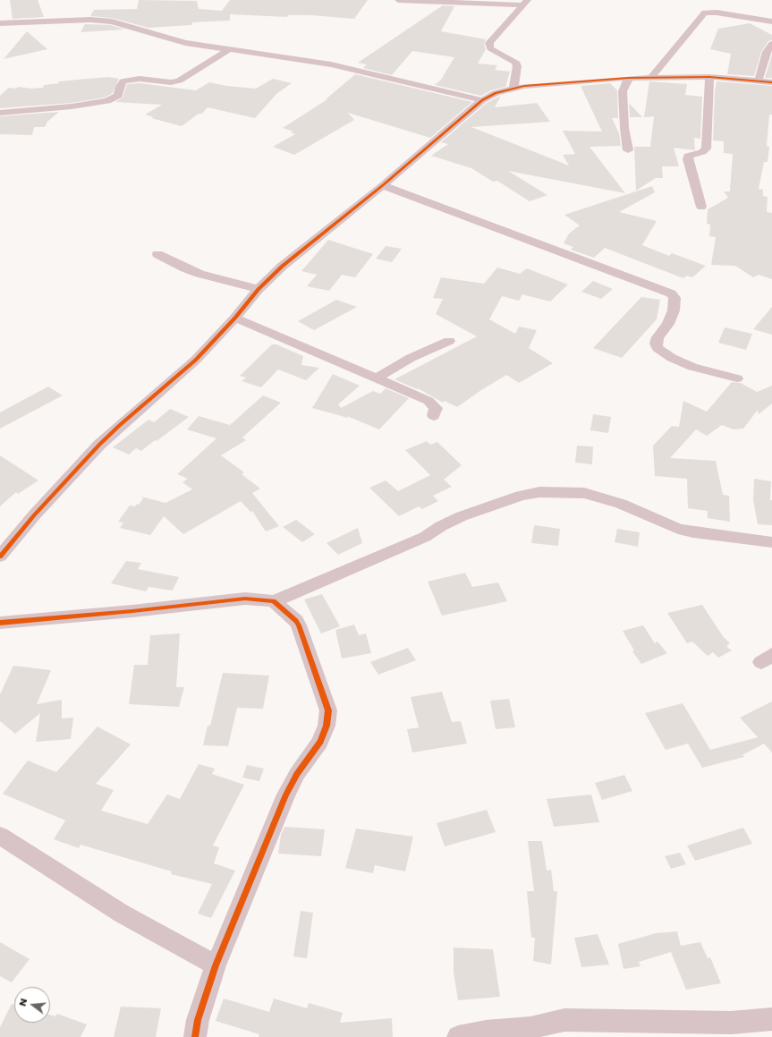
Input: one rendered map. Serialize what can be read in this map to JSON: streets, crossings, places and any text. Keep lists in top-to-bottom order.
{
  "north": "left"
}
